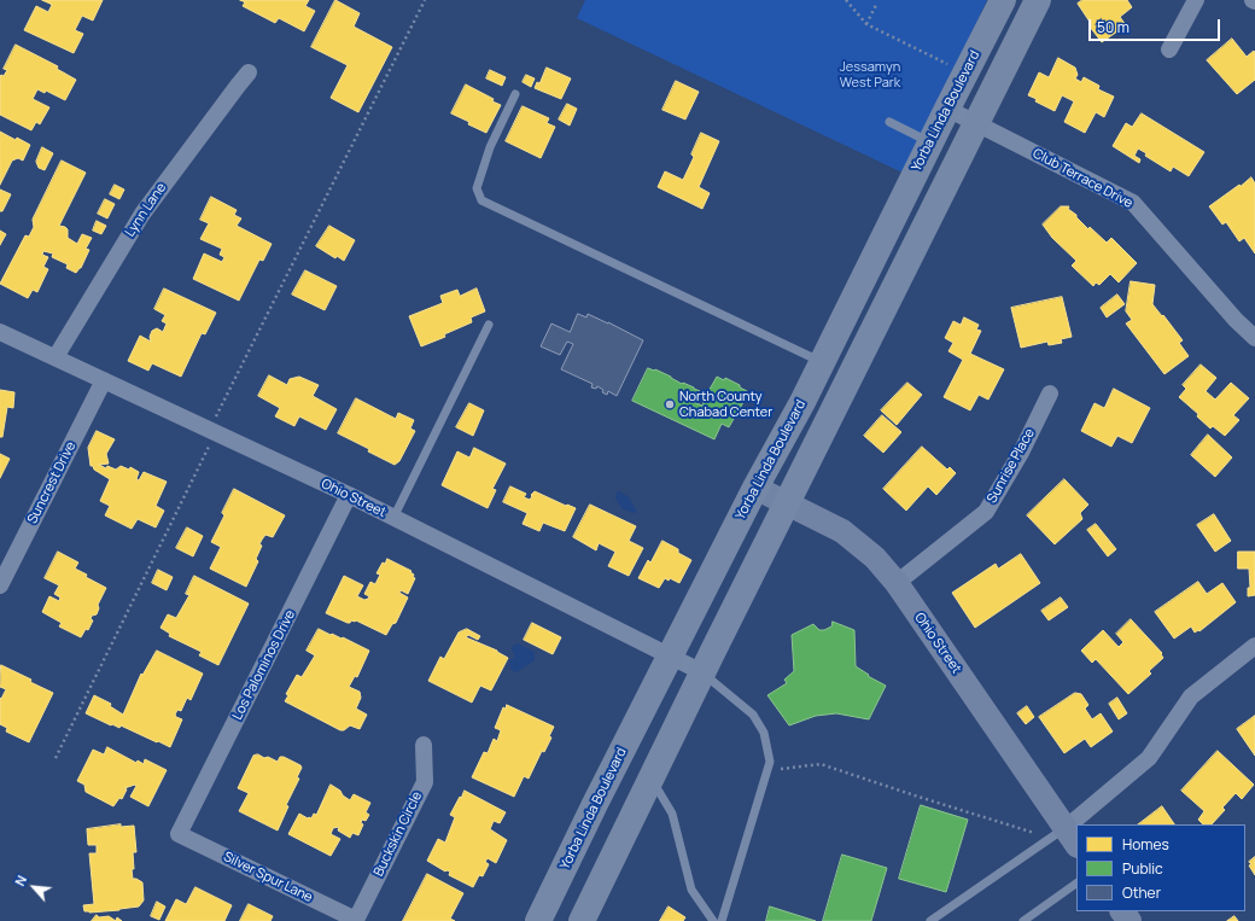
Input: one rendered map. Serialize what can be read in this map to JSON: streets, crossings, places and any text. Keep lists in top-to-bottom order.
{
  "streets": {
    "main road": ["Yorba Linda Boulevard"],
    "street": [
      "Club Terrace Drive",
      "Lynn Lane",
      "Sunrise Place",
      "Suncrest Drive",
      "Ohio Street",
      "Los Palominos Drive",
      "Buckskin Circle",
      "Silver Spur Lane"
    ]
  },
  "crossings": [
    ["Yorba Linda Boulevard", "Club Terrace Drive"],
    ["Yorba Linda Boulevard", "Ohio Street"],
    ["Lynn Lane", "Ohio Street"],
    ["Sunrise Place", "Ohio Street"],
    ["Suncrest Drive", "Ohio Street"],
    ["Ohio Street", "Los Palominos Drive"],
    ["Los Palominos Drive", "Silver Spur Lane"],
    ["Buckskin Circle", "Silver Spur Lane"]
  ],
  "parks": ["Jessamyn West Park"],
  "places": ["North County Chabad Center"],
  "legend": ["Homes", "Public", "Other"],
  "scale_bar": "50 m",
  "north": "top left"
}
